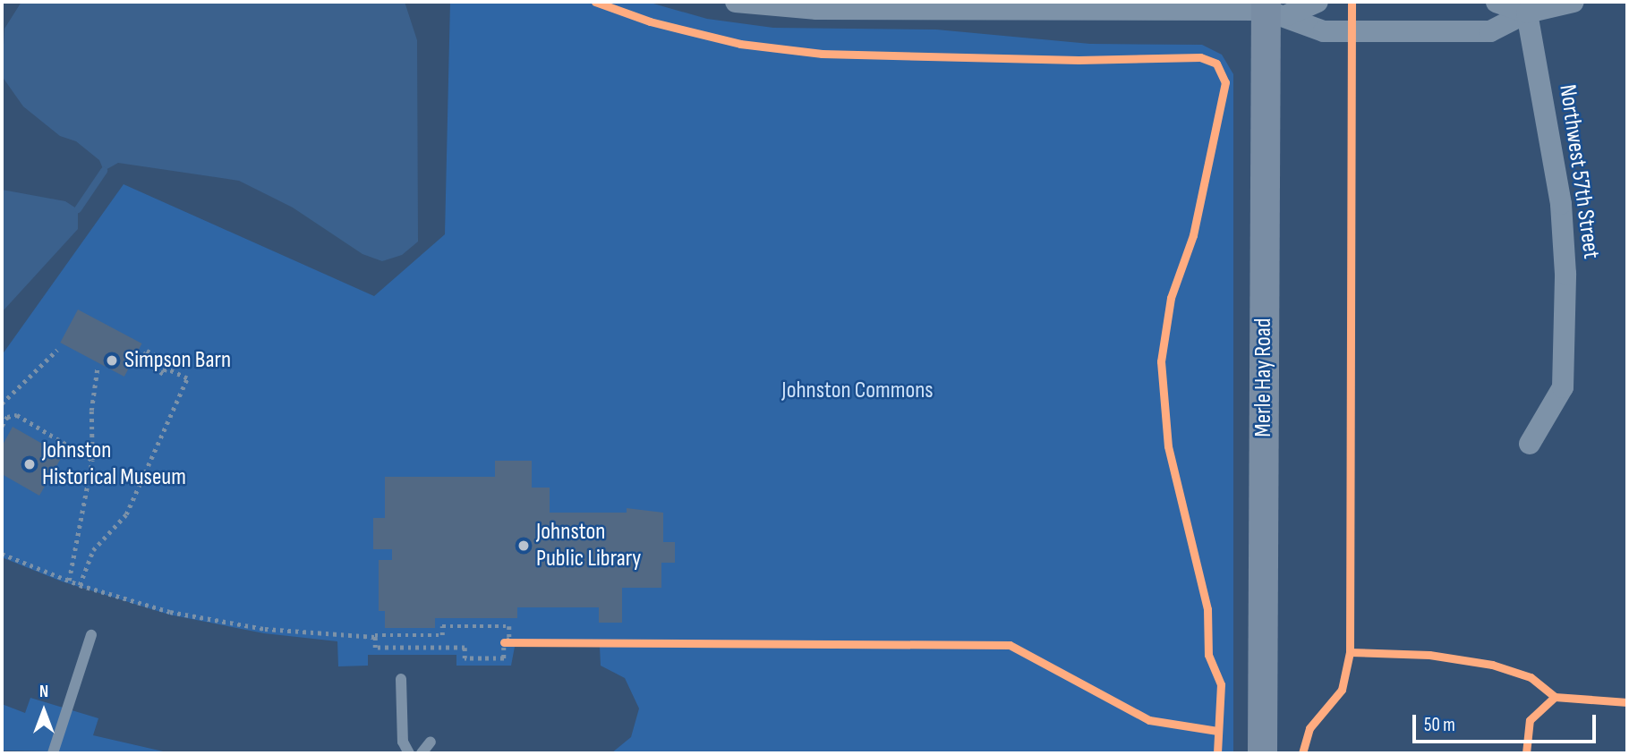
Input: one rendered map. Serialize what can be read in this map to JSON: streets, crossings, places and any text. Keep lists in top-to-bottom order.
{
  "streets": {
    "main road": ["Merle Hay Road"],
    "street": ["Northwest 57th Street"]
  },
  "parks": ["Johnston Commons"],
  "places": ["Simpson Barn", "Johnston Historical Museum", "Johnston Public Library"],
  "scale_bar": "50 m",
  "north": "top"
}
